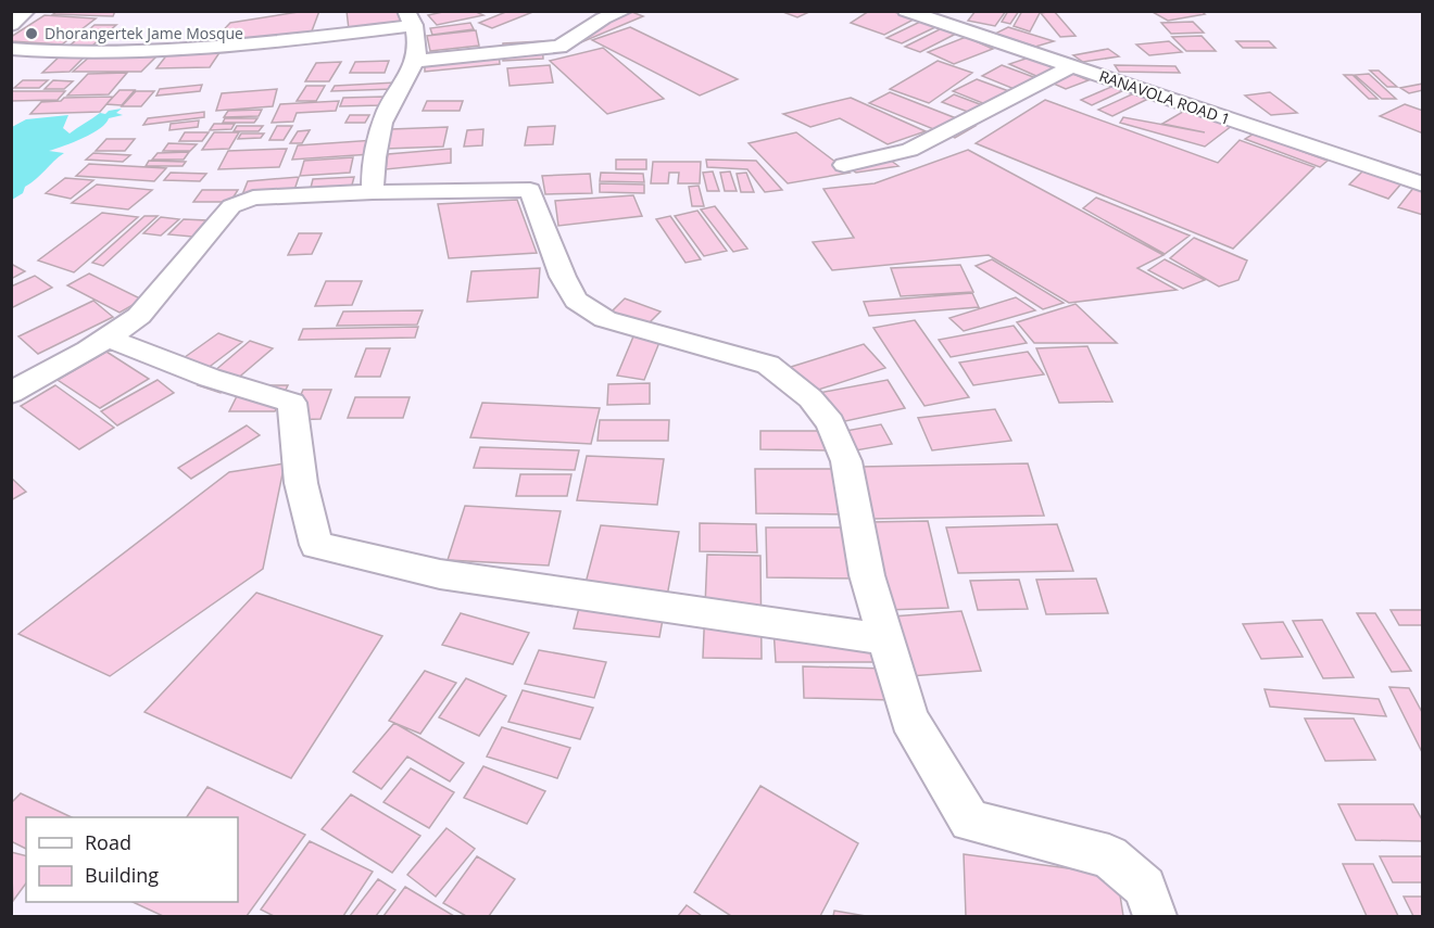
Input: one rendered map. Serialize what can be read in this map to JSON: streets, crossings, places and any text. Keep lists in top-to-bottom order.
{
  "streets": {
    "street": ["RANAVOLA ROAD 1"]
  },
  "places": ["Dhorangertek Jame Mosque"],
  "legend": ["Road", "Building"]
}
